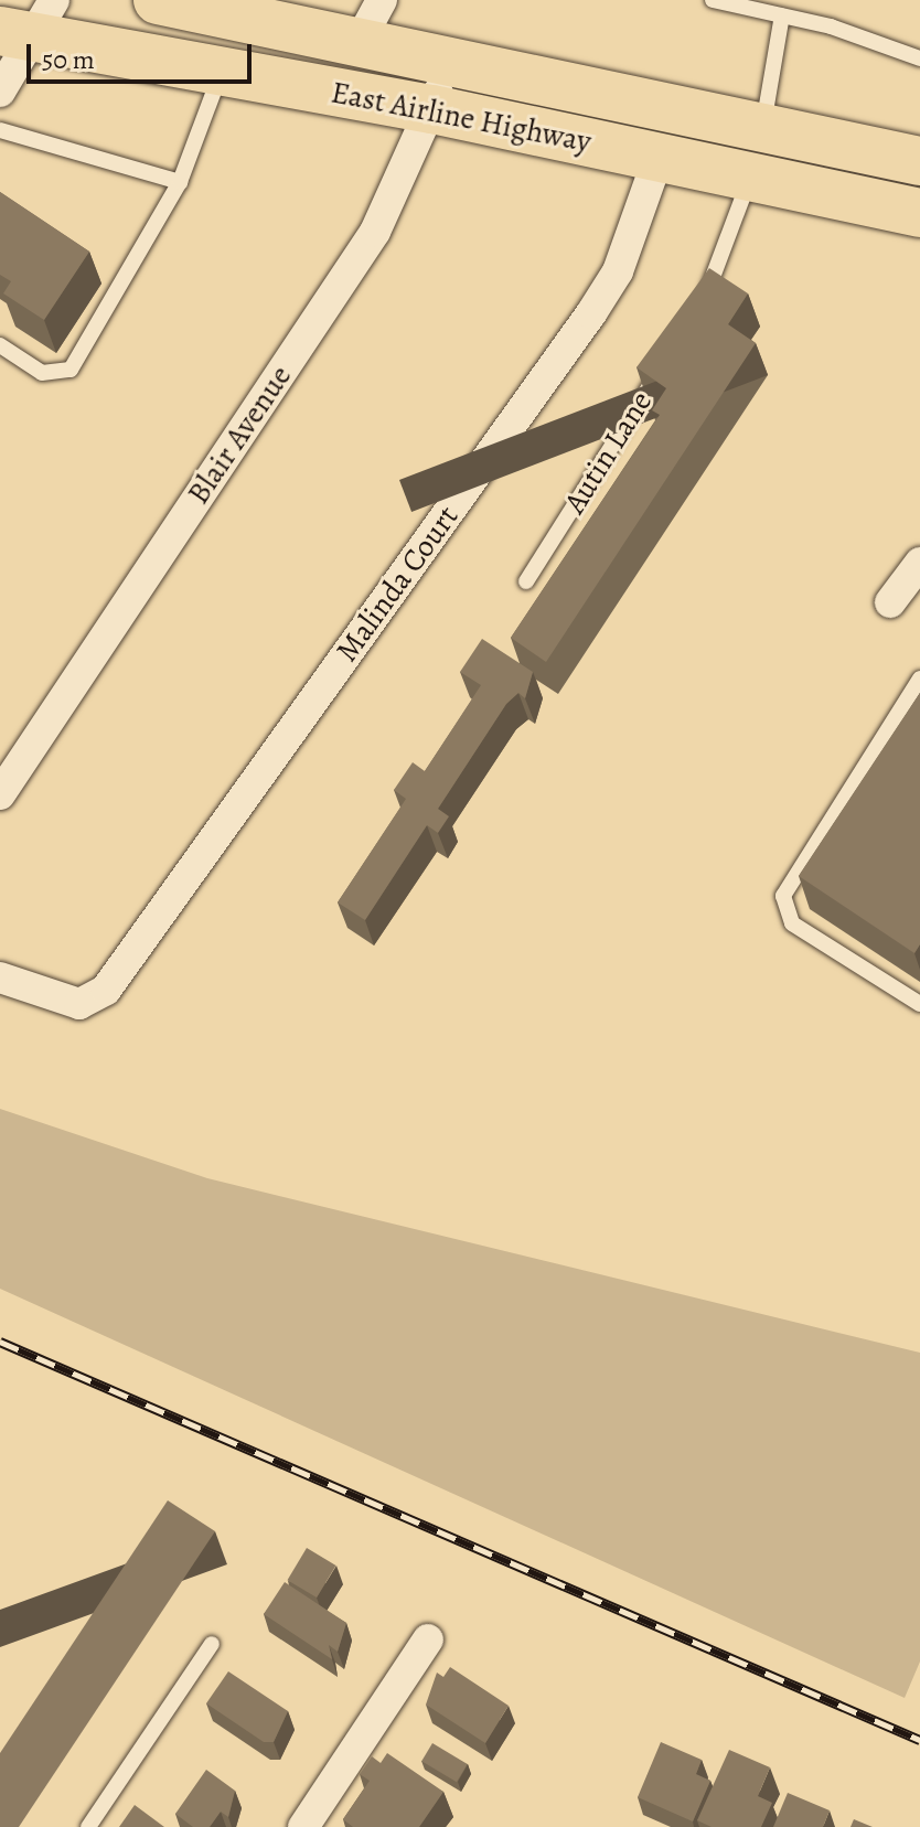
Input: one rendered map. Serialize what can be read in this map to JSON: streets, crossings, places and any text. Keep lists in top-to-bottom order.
{
  "streets": {
    "highway": ["East Airline Highway"],
    "street": ["Blair Avenue", "Malinda Court"],
    "lane": ["Autin Lane"]
  },
  "crossings": [
    ["East Airline Highway", "Blair Avenue"],
    ["East Airline Highway", "Malinda Court"]
  ],
  "scale_bar": "50 m"
}
